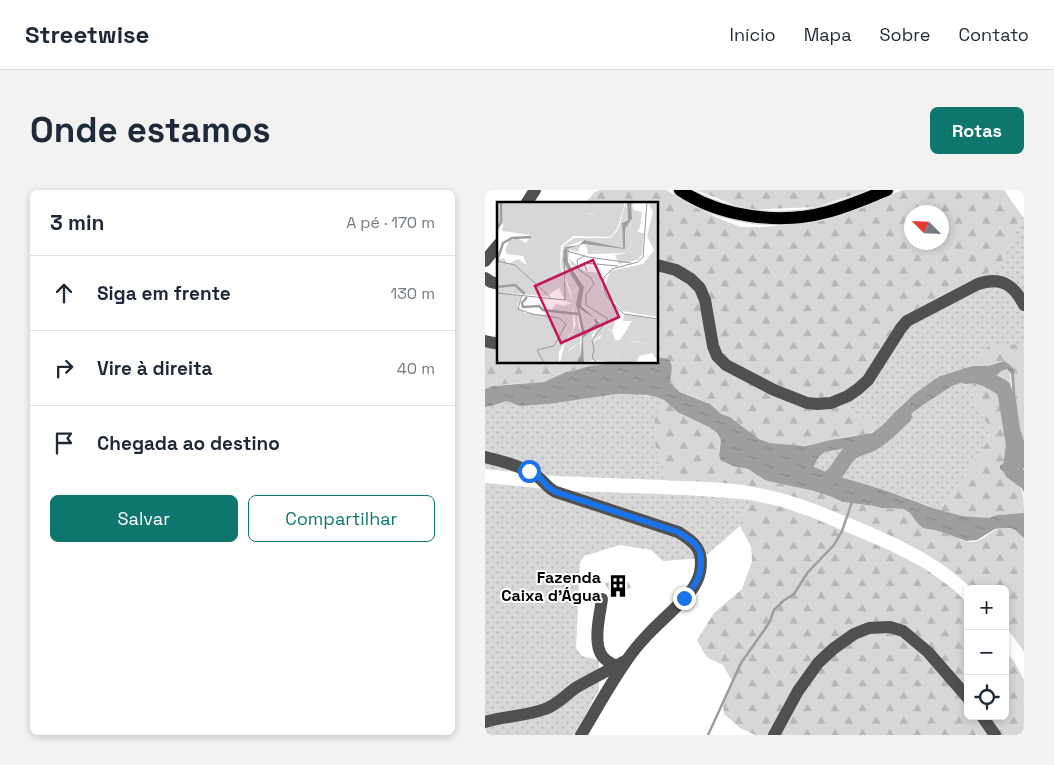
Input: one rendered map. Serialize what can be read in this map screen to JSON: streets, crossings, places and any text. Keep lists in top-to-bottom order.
{
  "places": {
    "building": ["Fazenda Caixa d'Água"]
  },
  "north": "top left",
  "page": {
    "header": "Streetwise",
    "nav": [
      "Início",
      "Mapa",
      "Sobre",
      "Contato"
    ],
    "buttons": [
      "Rotas",
      ["Salvar", "Compartilhar"]
    ],
    "title": "Onde estamos",
    "heading": ["3 min", "A pé · 170 m"],
    "list": [
      ["Siga em frente", "130 m"],
      ["Vire à direita", "40 m"],
      "Chegada ao destino"
    ],
    "map_buttons": ["+", "−"]
  }
}
